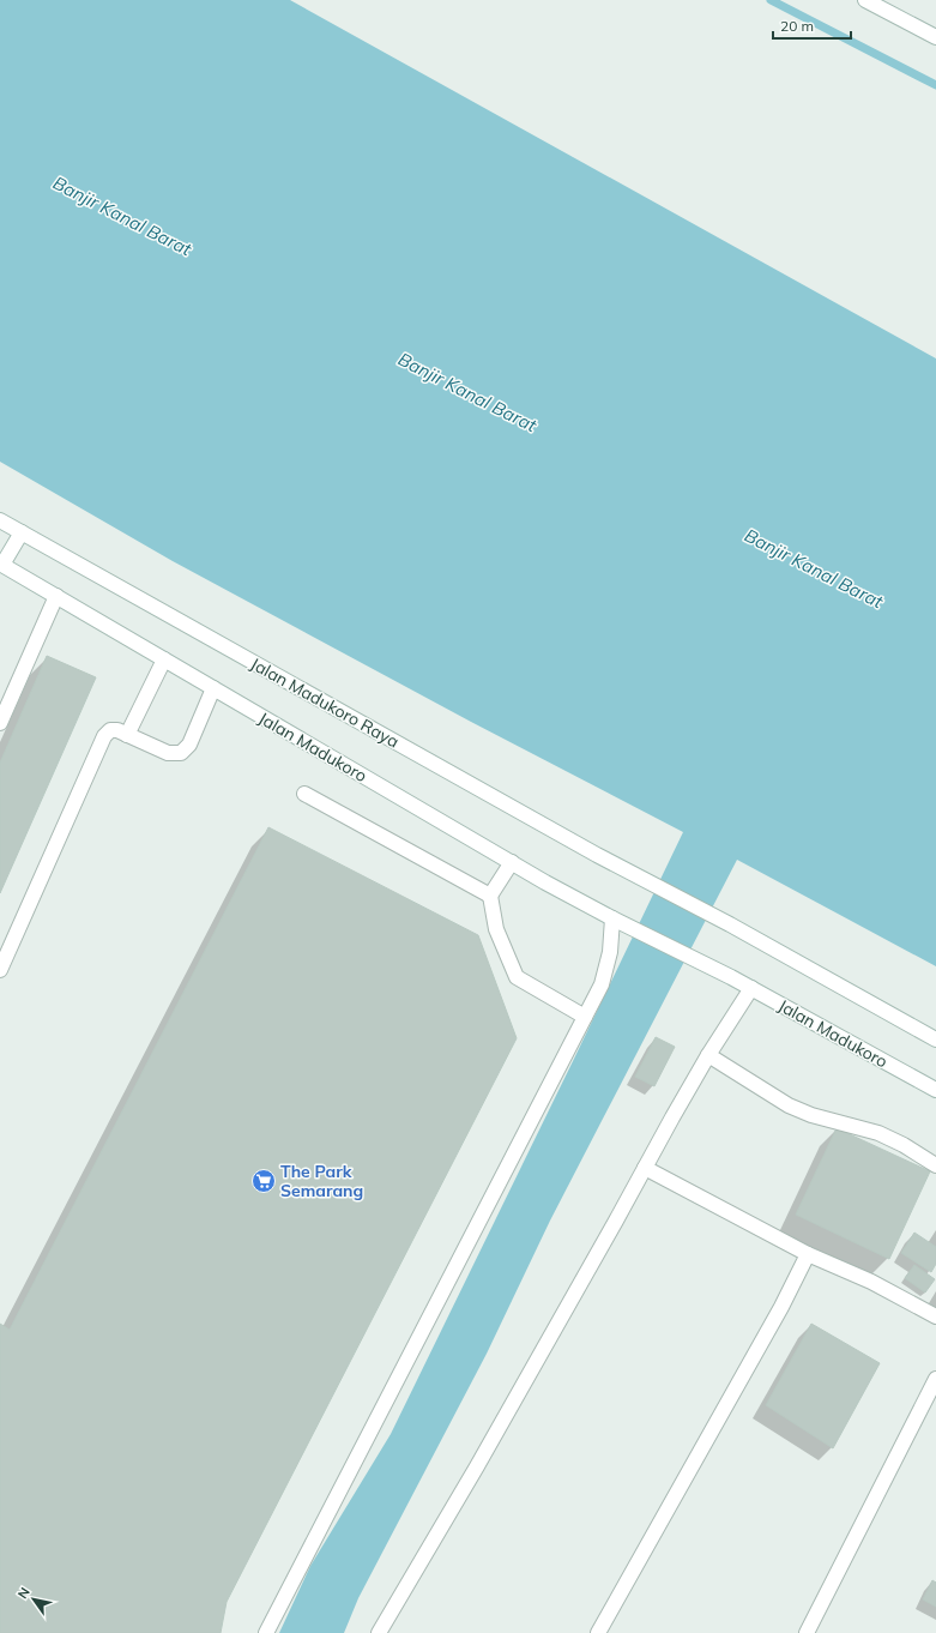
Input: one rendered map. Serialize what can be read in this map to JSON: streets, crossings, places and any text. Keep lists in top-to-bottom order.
{
  "streets": {
    "street": ["Jalan Madukoro Raya", "Jalan Madukoro"]
  },
  "water": ["Banjir Kanal Barat"],
  "places": {
    "supermarket": ["The Park Semarang"]
  },
  "scale_bar": "20 m",
  "north": "top left"
}
